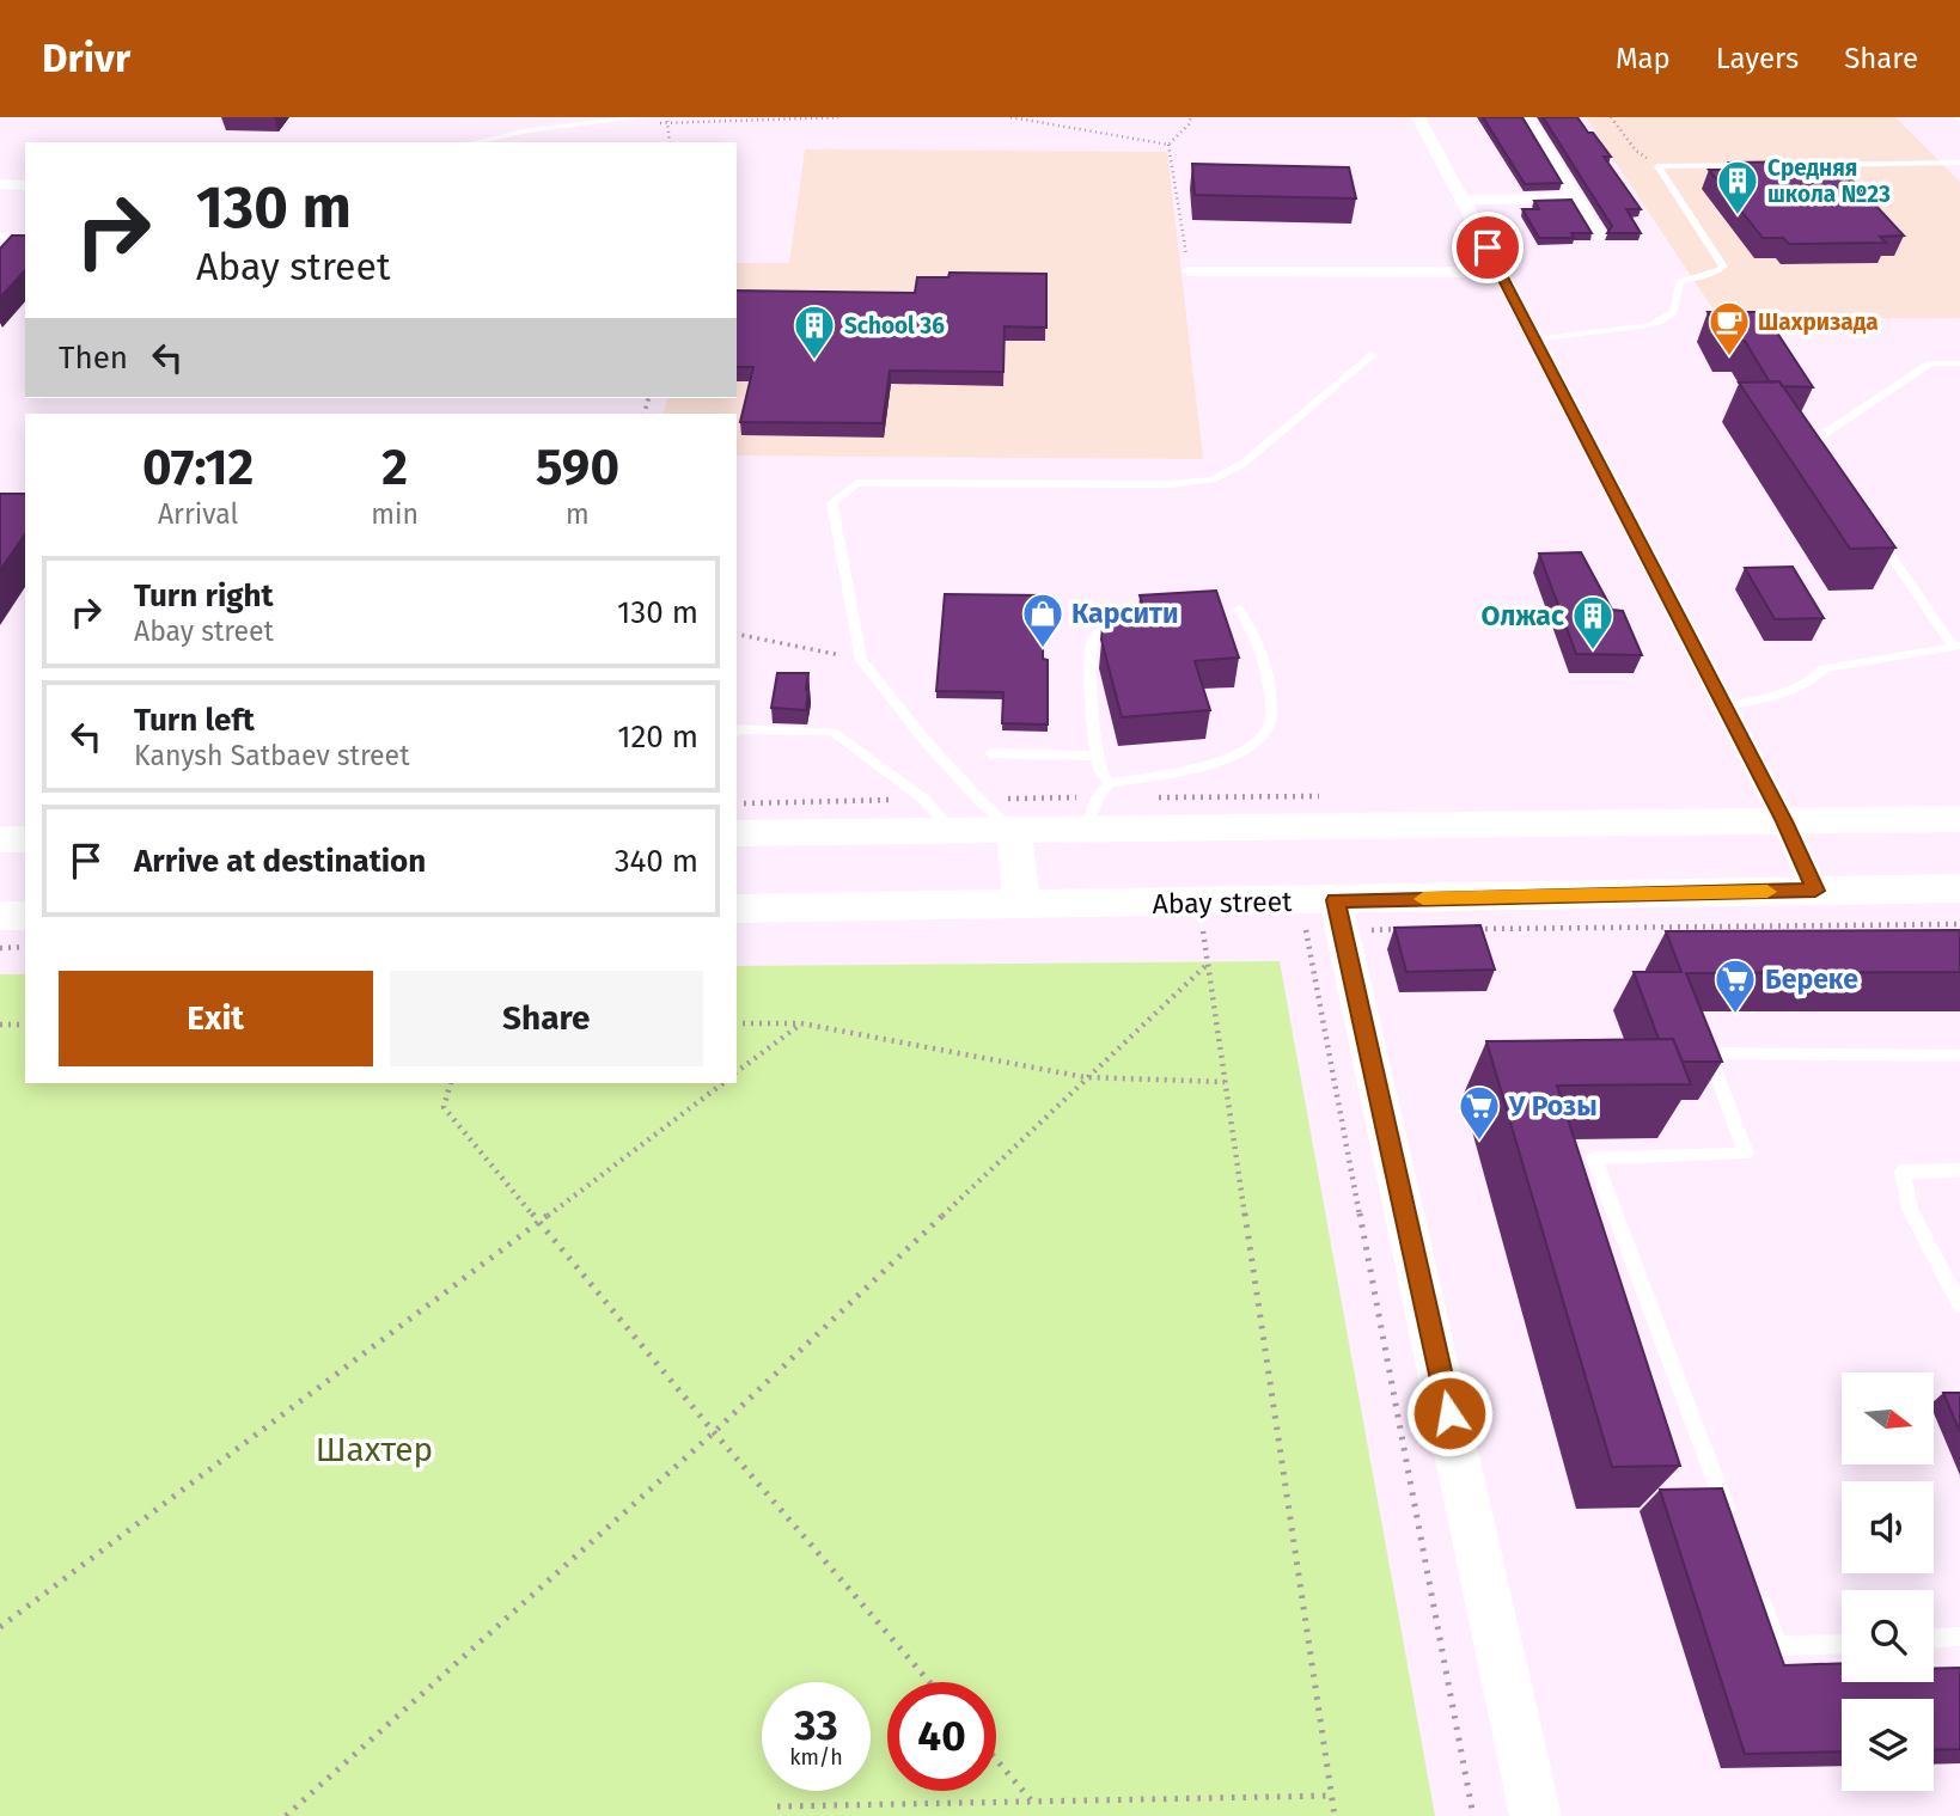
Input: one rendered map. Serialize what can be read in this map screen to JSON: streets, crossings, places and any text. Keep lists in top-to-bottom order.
{
  "streets": {
    "main road": ["Abay street"]
  },
  "parks": ["Шахтер"],
  "places": {
    "building": ["Средняя школа №23", "School 36", "Олжас"],
    "cafe": ["Шахризада"],
    "shop": ["Карсити"],
    "supermarket": ["Береке", "У Розы"]
  },
  "north": "right",
  "page": {
    "header": "Drivr",
    "nav": ["Map", "Layers", "Share"],
    "turn": ["130 m", "Abay street"],
    "then": "Then",
    "eta": [
      "07:12",
      "Arrival",
      "2",
      "min",
      "590",
      "m"
    ],
    "list": [
      {
        "name": "Turn right",
        "note": "Abay street",
        "value": "130 m"
      },
      {
        "name": "Turn left",
        "note": "Kanysh Satbaev street",
        "value": "120 m"
      },
      {
        "name": "Arrive at destination",
        "value": "340 m"
      }
    ],
    "buttons": ["Exit", "Share"],
    "speed": "33 km/h",
    "limit": "40"
  }
}
